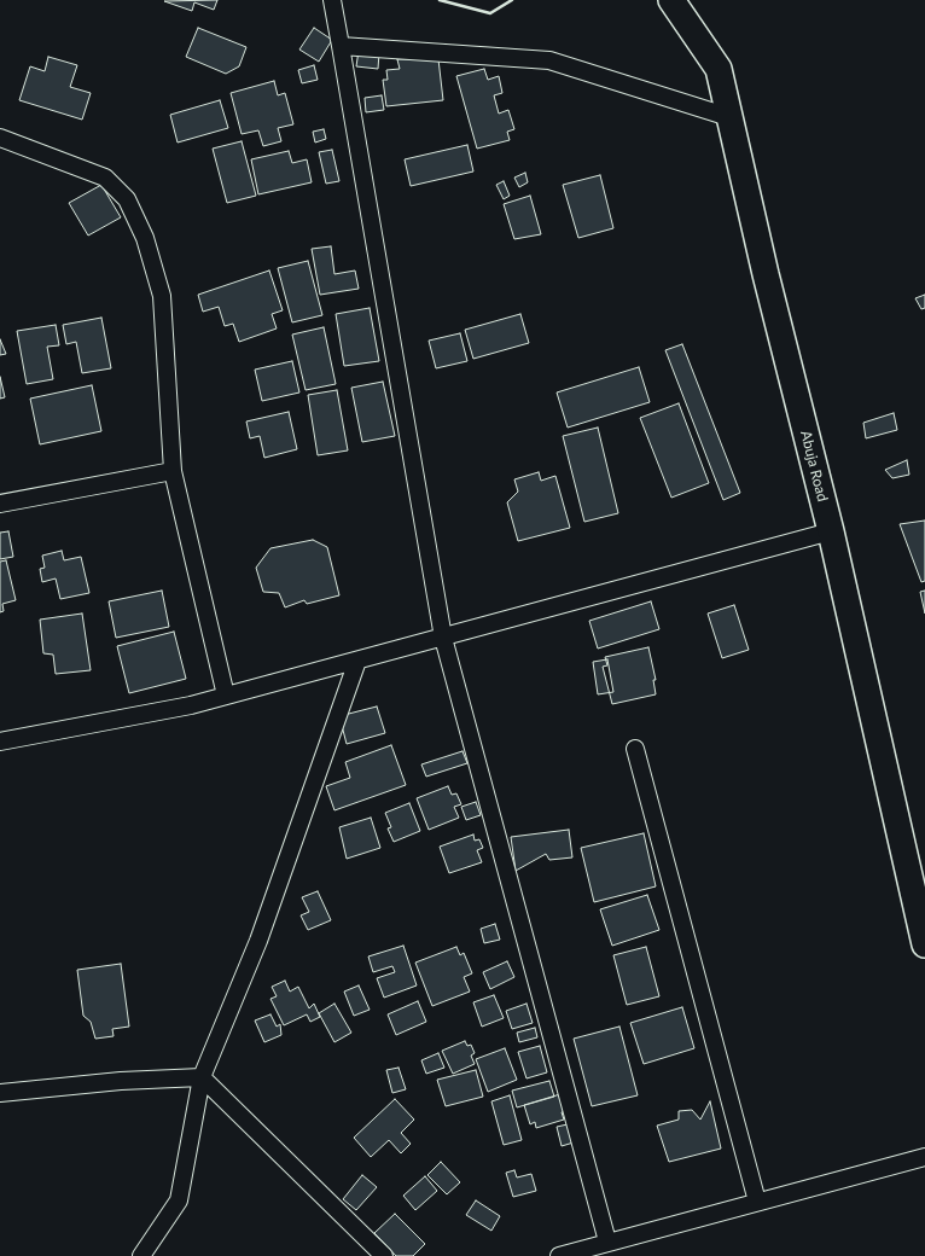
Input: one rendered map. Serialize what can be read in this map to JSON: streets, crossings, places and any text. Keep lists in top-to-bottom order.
{
  "streets": {
    "main road": ["Abuja Road"]
  }
}
